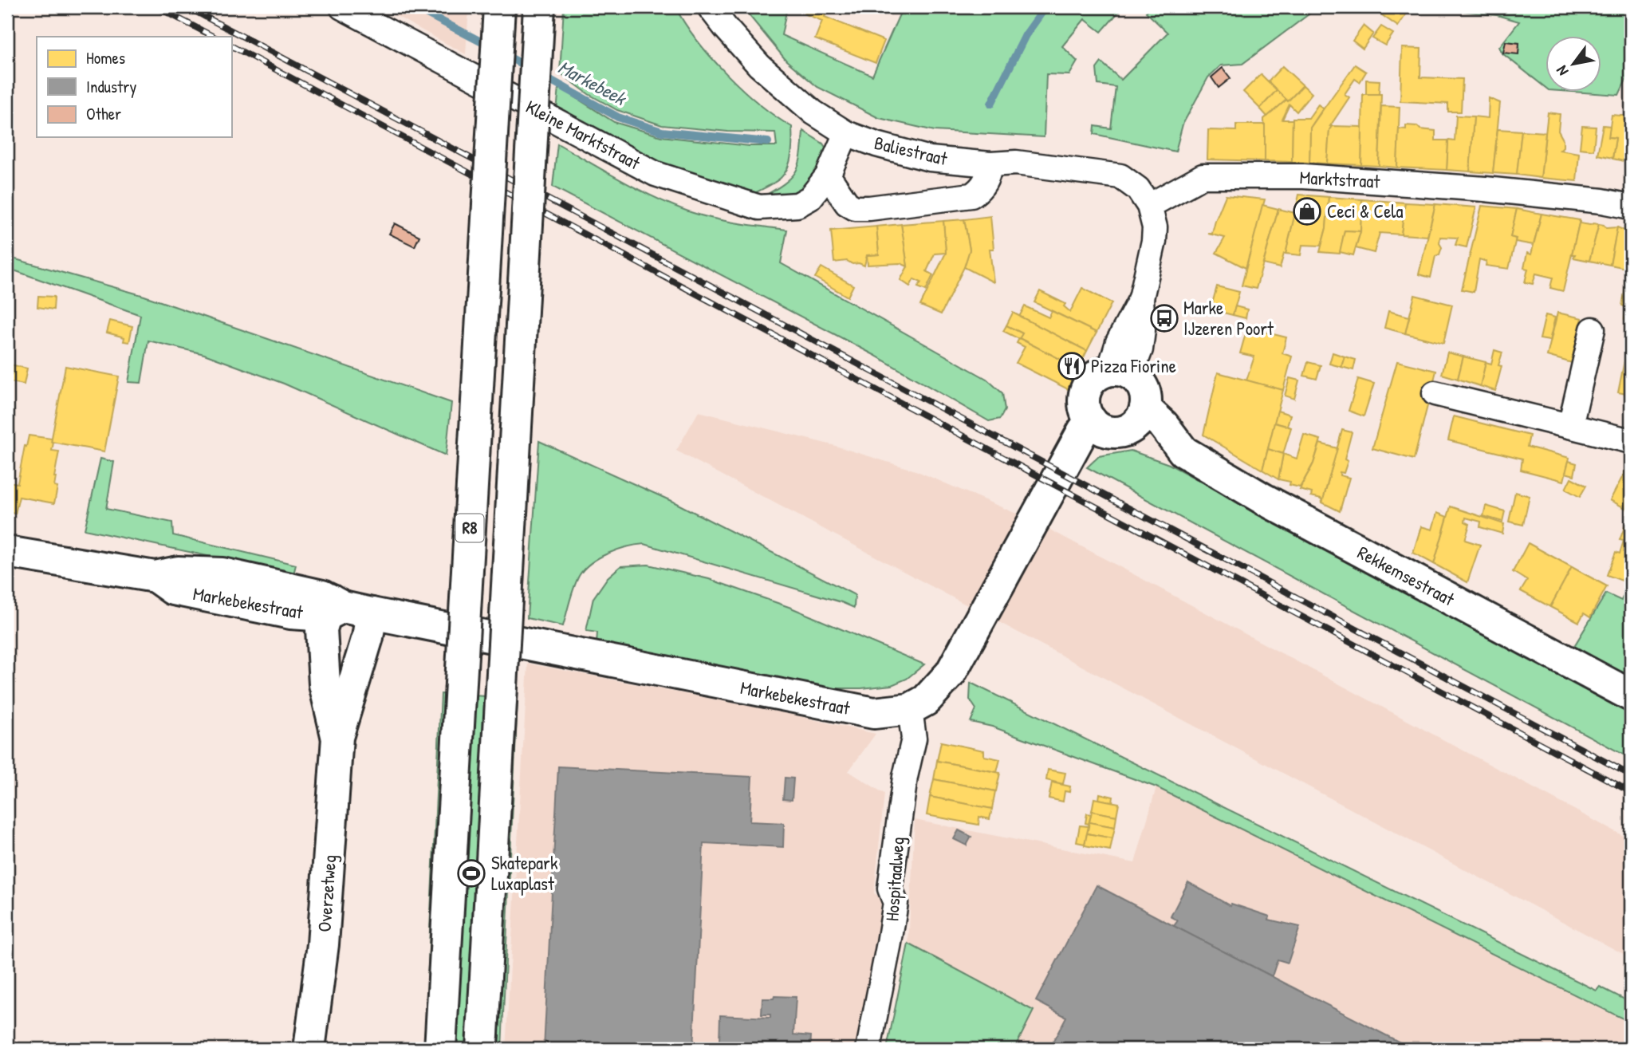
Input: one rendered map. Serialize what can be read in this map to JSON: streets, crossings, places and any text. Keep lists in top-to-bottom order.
{
  "streets": {
    "main road": [
      "R8",
      "Rekkemsestraat",
      "Markebekestraat",
      "Overzetweg"
    ],
    "street": [
      "Kleine Marktstraat",
      "Baliestraat",
      "Marktstraat",
      "Hospitaalweg"
    ]
  },
  "crossings": [
    ["Kleine Marktstraat", "Baliestraat"],
    ["Baliestraat", "Marktstraat"],
    ["Rekkemsestraat", "Markebekestraat"],
    ["Markebekestraat", "Hospitaalweg"],
    ["Markebekestraat", "Overzetweg"]
  ],
  "water": ["Markebeek"],
  "places": {
    "shop": ["Ceci & Cela"],
    "bus stop": ["Marke IJzeren Poort"],
    "restaurant": ["Pizza Fiorine"],
    "sports": ["Skatepark Luxaplast"]
  },
  "legend": ["Homes", "Industry", "Other"],
  "north": "bottom left"
}
